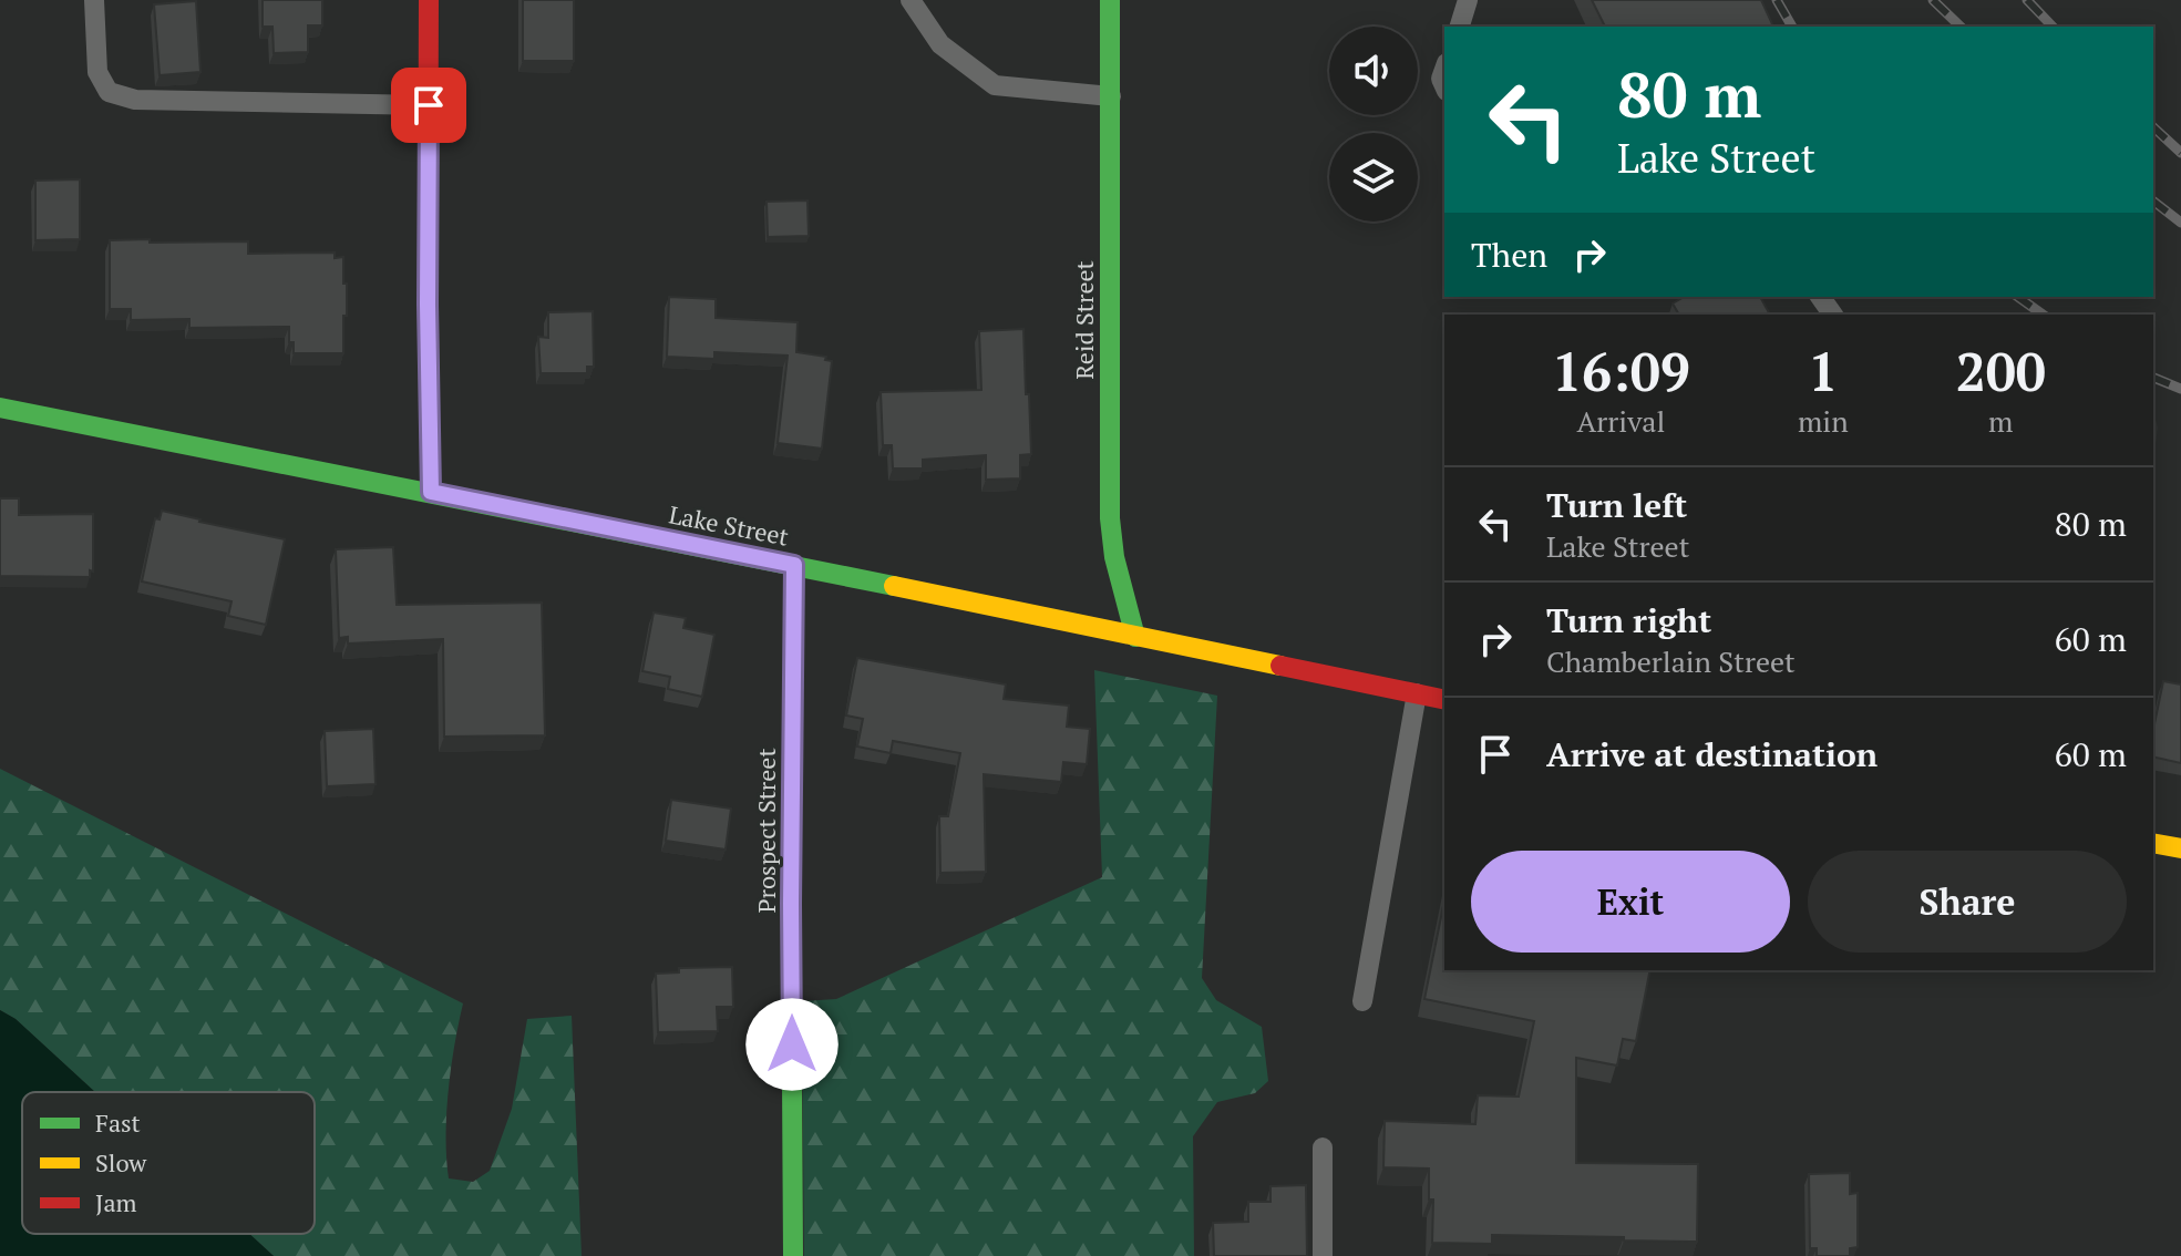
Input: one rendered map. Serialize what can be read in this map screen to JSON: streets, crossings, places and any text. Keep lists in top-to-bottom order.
{
  "streets": {
    "street": ["Reid Street", "Lake Street", "Prospect Street"]
  },
  "crossings": [
    ["Reid Street", "Lake Street"],
    ["Lake Street", "Prospect Street"]
  ],
  "legend": ["Fast", "Slow", "Jam"],
  "page": {
    "turn": ["80 m", "Lake Street"],
    "then": "Then",
    "eta": [
      "16:09",
      "Arrival",
      "1",
      "min",
      "200",
      "m"
    ],
    "list": [
      {
        "name": "Turn left",
        "note": "Lake Street",
        "value": "80 m"
      },
      {
        "name": "Turn right",
        "note": "Chamberlain Street",
        "value": "60 m"
      },
      {
        "name": "Arrive at destination",
        "value": "60 m"
      }
    ],
    "buttons": ["Exit", "Share"]
  }
}
